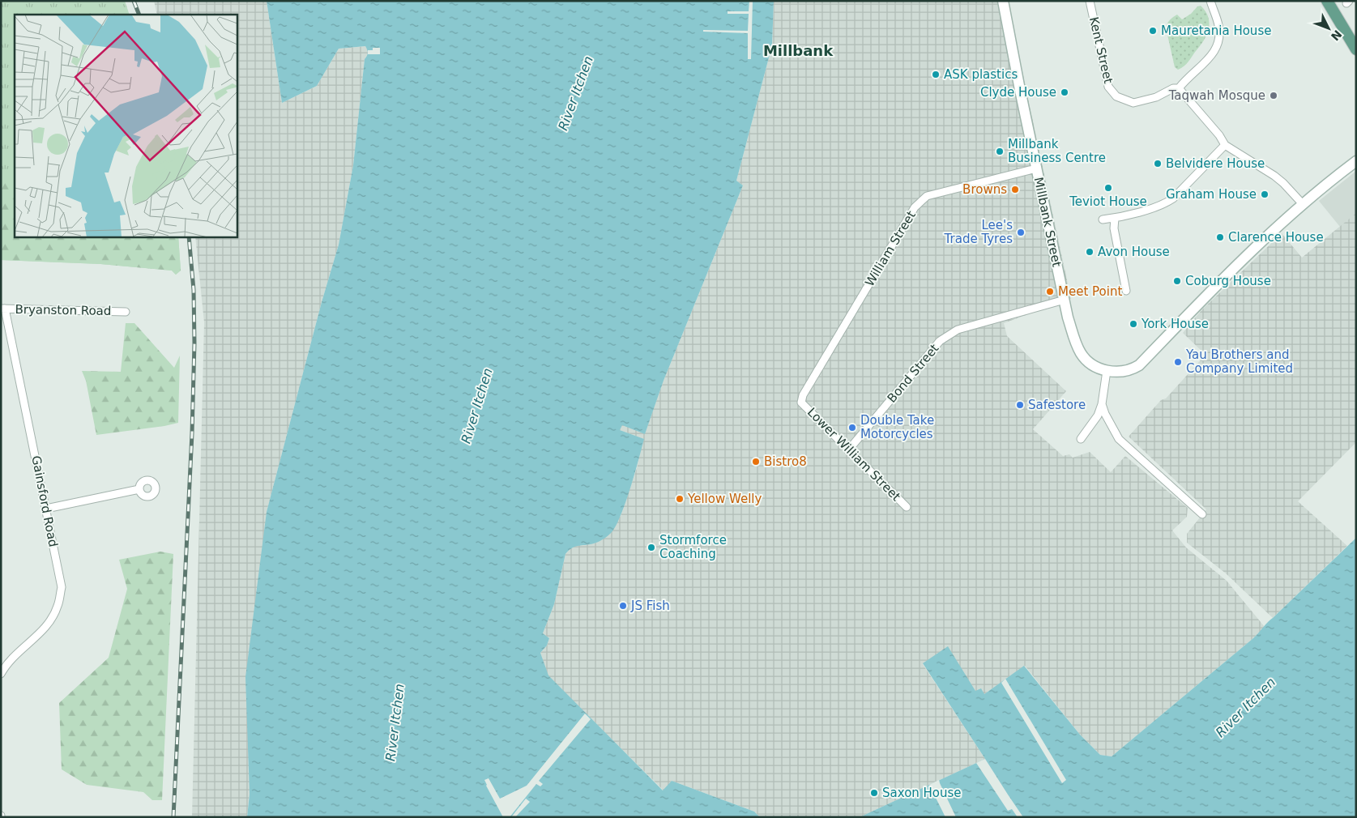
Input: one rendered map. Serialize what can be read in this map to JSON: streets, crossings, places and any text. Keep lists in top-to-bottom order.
{
  "streets": {
    "street": [
      "Kent Street",
      "Millbank Street",
      "William Street",
      "Bryanston Road",
      "Bond Street",
      "Lower William Street",
      "Gainsford Road"
    ]
  },
  "crossings": [
    ["Millbank Street", "William Street"],
    ["Millbank Street", "Bond Street"],
    ["William Street", "Lower William Street"],
    ["Bryanston Road", "Gainsford Road"],
    ["Bond Street", "Lower William Street"]
  ],
  "districts": ["Millbank"],
  "water": ["River Itchen"],
  "places": [
    "Mauretania House",
    "ASK plastics",
    "Clyde House",
    "Taqwah Mosque",
    "Millbank Business Centre",
    "Belvidere House",
    "Teviot House",
    "Browns",
    "Graham House",
    "Lee's Trade Tyres",
    "Clarence House",
    "Avon House",
    "Coburg House",
    "Meet Point",
    "York House",
    "Yau Brothers and Company Limited",
    "Safestore",
    "Double Take Motorcycles",
    "Bistro8",
    "Yellow Welly",
    "Stormforce Coaching",
    "JS Fish",
    "Saxon House"
  ],
  "north": "bottom right"
}
